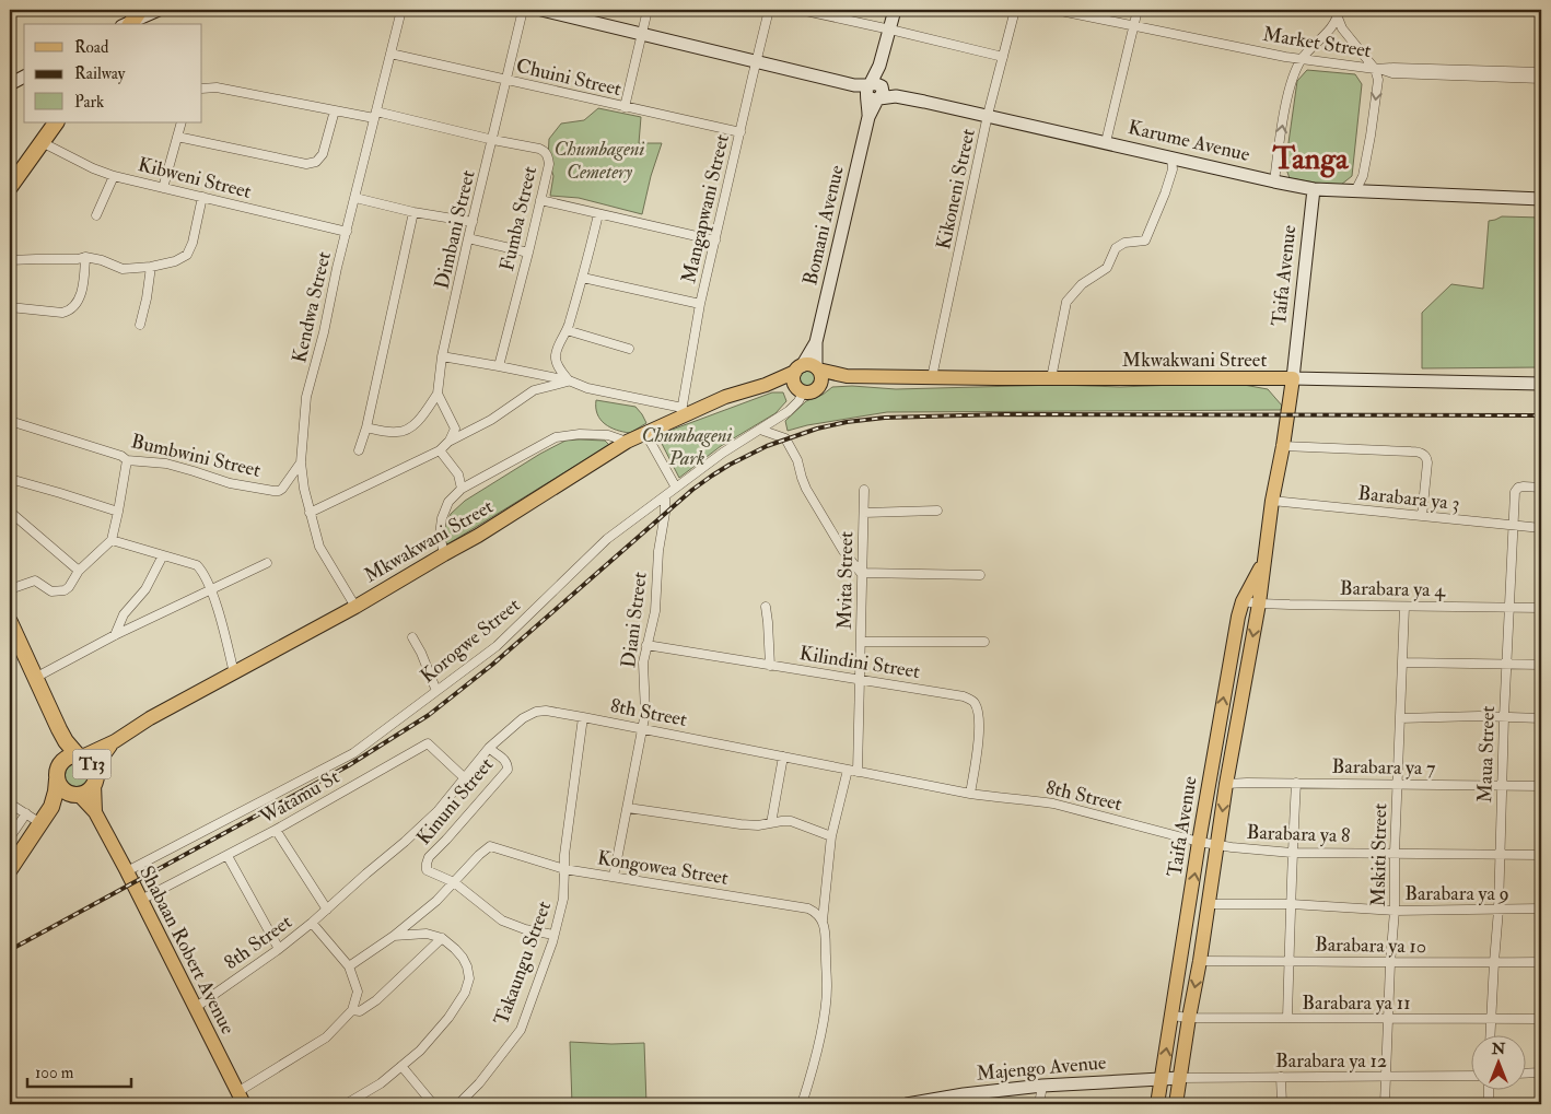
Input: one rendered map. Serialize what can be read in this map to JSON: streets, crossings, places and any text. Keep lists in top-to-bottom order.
{
  "streets": {
    "highway": ["T13"],
    "main road": [
      "Karume Avenue",
      "Bomani Avenue",
      "Taifa Avenue",
      "Mkwakwani Street",
      "Shabaan Robert Avenue",
      "Majengo Avenue"
    ],
    "street": [
      "Market Street",
      "Chuini Street",
      "Kibweni Street",
      "Kikoneni Street",
      "Mangapwani Street",
      "Fumba Street",
      "Dimbani Street",
      "Kendwa Street",
      "Bumbwini Street",
      "Barabara ya 3",
      "Mvita Street",
      "Barabara ya 4",
      "Diani Street",
      "Korogwe Street",
      "Kilindini Street",
      "8th Street",
      "Maua Street",
      "Barabara ya 7",
      "Watamu St",
      "Kinuni Street",
      "Barabara ya 8",
      "Mskiti Street",
      "Kongowea Street",
      "Barabara ya 9",
      "Barabara ya 10",
      "Takaungu Street",
      "Barabara ya 11",
      "Barabara ya 12"
    ]
  },
  "crossings": [
    ["Chuini Street", "Mangapwani Street"],
    ["Chuini Street", "Dimbani Street"],
    ["Chuini Street", "Kendwa Street"],
    ["Karume Avenue", "Kikoneni Street"],
    ["Karume Avenue", "Mangapwani Street"],
    ["Karume Avenue", "Bomani Avenue"],
    ["Karume Avenue", "Taifa Avenue"],
    ["Kibweni Street", "Kendwa Street"],
    ["Kikoneni Street", "Mkwakwani Street"],
    ["Mangapwani Street", "Mkwakwani Street"],
    ["Fumba Street", "Dimbani Street"],
    ["Fumba Street", "Kendwa Street"],
    ["Taifa Avenue", "Mkwakwani Street"],
    ["Taifa Avenue", "Barabara ya 3"],
    ["Taifa Avenue", "Barabara ya 4"],
    ["Taifa Avenue", "8th Street"],
    ["Taifa Avenue", "Barabara ya 7"],
    ["Taifa Avenue", "Barabara ya 8"],
    ["Taifa Avenue", "Barabara ya 9"],
    ["Taifa Avenue", "Barabara ya 10"],
    ["Taifa Avenue", "Barabara ya 11"],
    ["Taifa Avenue", "Barabara ya 12"],
    ["Taifa Avenue", "Majengo Avenue"],
    ["Kendwa Street", "Mkwakwani Street"],
    ["Kendwa Street", "Bumbwini Street"],
    ["Barabara ya 3", "Maua Street"],
    ["Mvita Street", "Kilindini Street"],
    ["Mvita Street", "8th Street"],
    ["Barabara ya 4", "Maua Street"],
    ["Barabara ya 4", "Mskiti Street"],
    ["Diani Street", "Korogwe Street"],
    ["Diani Street", "Kilindini Street"],
    ["Diani Street", "8th Street"],
    ["Diani Street", "Kongowea Street"],
    ["Korogwe Street", "Shabaan Robert Avenue"],
    ["Kilindini Street", "8th Street"],
    ["8th Street", "Watamu St"],
    ["8th Street", "Kinuni Street"],
    ["8th Street", "Barabara ya 8"],
    ["8th Street", "Shabaan Robert Avenue"],
    ["8th Street", "Takaungu Street"],
    ["Maua Street", "Barabara ya 7"],
    ["Maua Street", "Barabara ya 8"],
    ["Maua Street", "Barabara ya 9"],
    ["Maua Street", "Barabara ya 10"],
    ["Maua Street", "Barabara ya 11"],
    ["Barabara ya 7", "Mskiti Street"],
    ["Watamu St", "Shabaan Robert Avenue"],
    ["Kinuni Street", "Kongowea Street"],
    ["Kinuni Street", "Takaungu Street"],
    ["Barabara ya 8", "Mskiti Street"],
    ["Mskiti Street", "Barabara ya 9"],
    ["Mskiti Street", "Barabara ya 10"],
    ["Mskiti Street", "Barabara ya 11"],
    ["Mskiti Street", "Barabara ya 12"],
    ["Kongowea Street", "Takaungu Street"],
    ["Barabara ya 12", "Majengo Avenue"]
  ],
  "districts": ["Tanga"],
  "parks": ["Chumbageni Cemetery", "Chumbageni Park"],
  "legend": ["Road", "Railway", "Park"],
  "scale_bar": "100 m",
  "north": "top"
}
